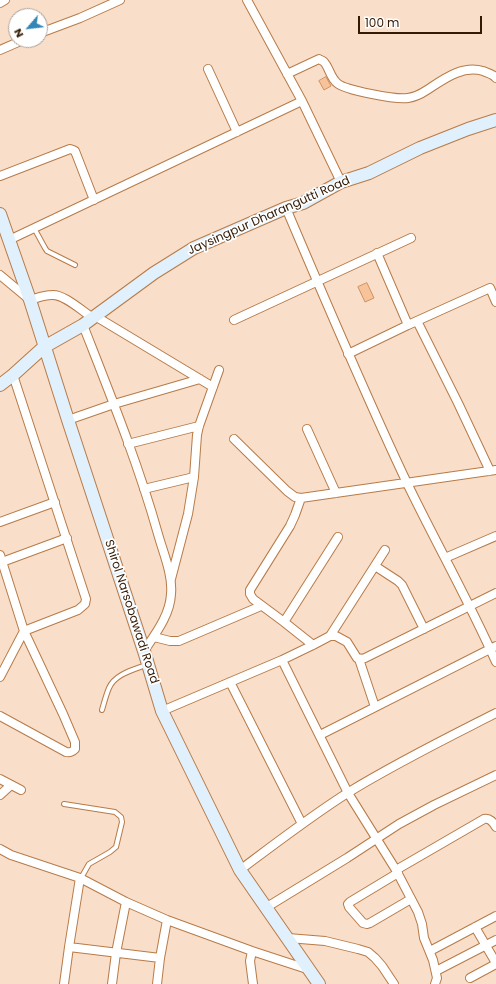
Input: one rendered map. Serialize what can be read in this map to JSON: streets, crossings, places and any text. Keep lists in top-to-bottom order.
{
  "streets": {
    "main road": ["Jaysingpur Dharangutti Road", "Shirol Narsobawadi Road"]
  },
  "crossings": [
    ["Jaysingpur Dharangutti Road", "Shirol Narsobawadi Road"]
  ],
  "scale_bar": "100 m",
  "north": "bottom left"
}
